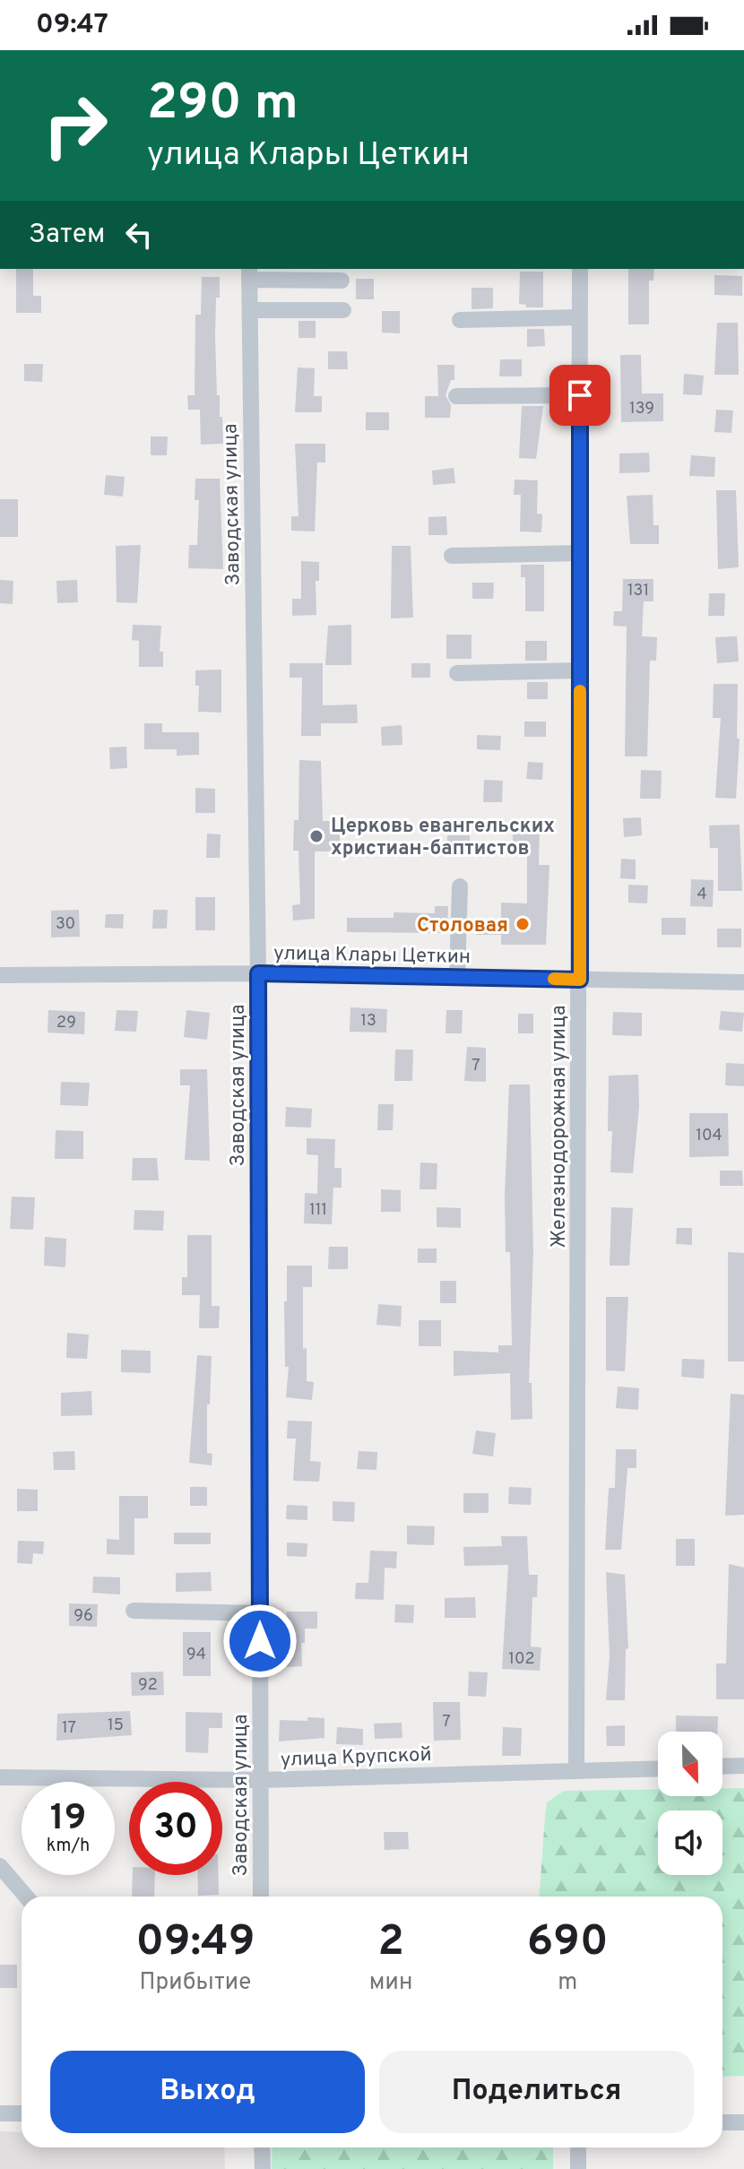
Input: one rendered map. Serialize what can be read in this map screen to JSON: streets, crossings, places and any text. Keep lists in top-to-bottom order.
{
  "streets": {
    "street": [
      "Заводская улица",
      "улица Клары Цеткин",
      "Железнодорожная улица",
      "улица Крупской"
    ]
  },
  "crossings": [
    ["Заводская улица", "улица Клары Цеткин"],
    ["Заводская улица", "улица Крупской"],
    ["улица Клары Цеткин", "Железнодорожная улица"],
    ["Железнодорожная улица", "улица Крупской"]
  ],
  "places": ["Церковь евангельских христиан-баптистов", "Столовая"],
  "house_numbers": [
    "139",
    "131",
    "4",
    "30",
    "13",
    "29",
    "7",
    "104",
    "111",
    "96",
    "94",
    "102",
    "92",
    "7",
    "15",
    "17"
  ],
  "north": "bottom",
  "page": {
    "status": "09:47",
    "turn": ["290 m", "улица Клары Цеткин"],
    "then": "Затем",
    "speed": "19 km/h",
    "limit": "30",
    "eta": [
      "09:49",
      "Прибытие",
      "2",
      "мин",
      "690",
      "m"
    ],
    "buttons": ["Выход", "Поделиться"]
  }
}
